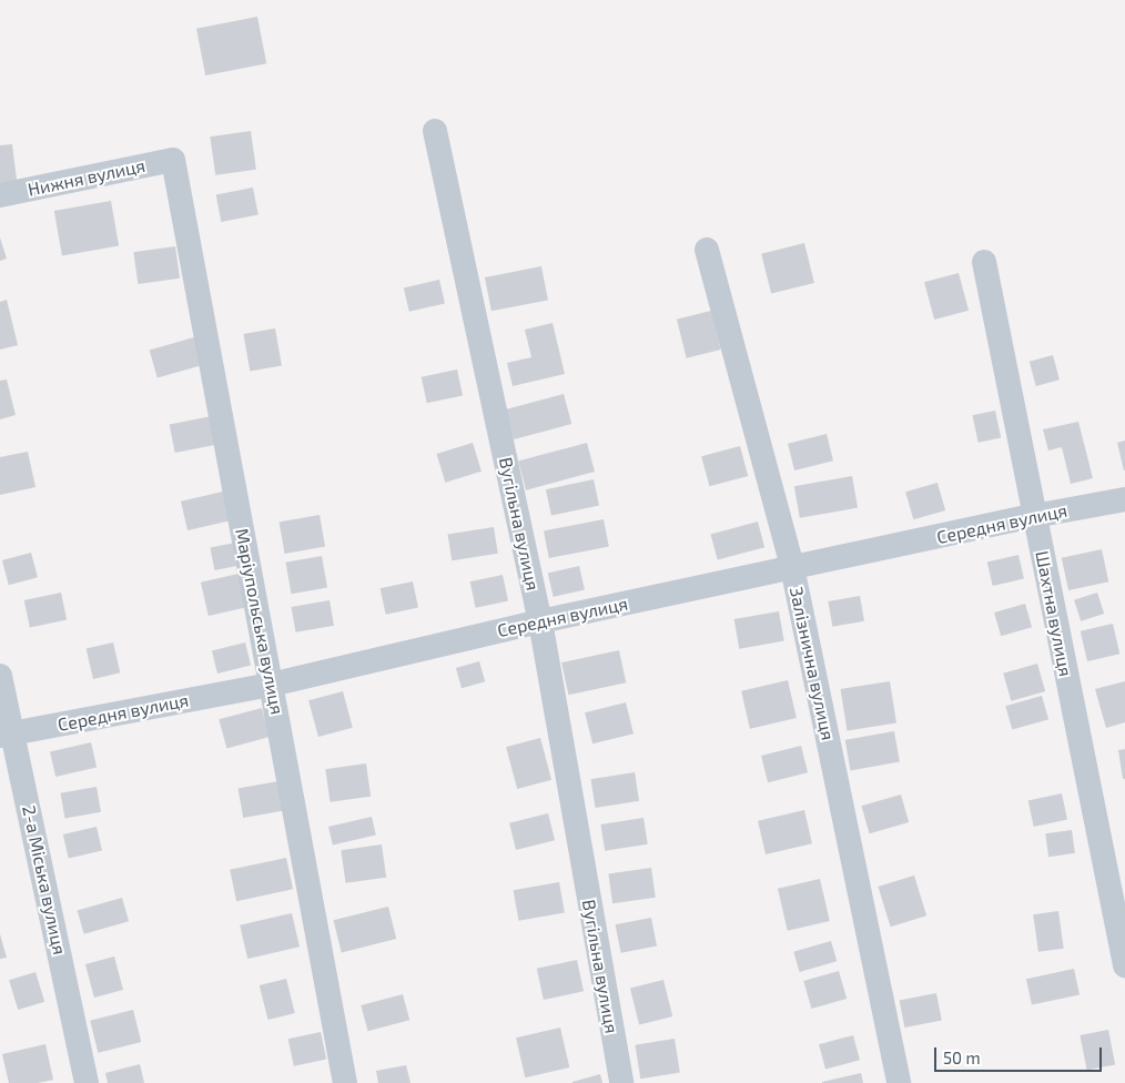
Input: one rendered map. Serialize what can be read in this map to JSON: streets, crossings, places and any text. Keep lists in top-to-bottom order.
{
  "streets": {
    "street": [
      "Нижня вулиця",
      "Вугільна вулиця",
      "Середня вулиця",
      "Шахтна вулиця",
      "Маріупольська вулиця",
      "Залізнична вулиця",
      "2-а Міська вулиця"
    ]
  },
  "crossings": [
    ["Нижня вулиця", "Маріупольська вулиця"],
    ["Вугільна вулиця", "Середня вулиця"],
    ["Середня вулиця", "Шахтна вулиця"],
    ["Середня вулиця", "Маріупольська вулиця"],
    ["Середня вулиця", "Залізнична вулиця"],
    ["Середня вулиця", "2-а Міська вулиця"]
  ],
  "scale_bar": "50 m"
}
